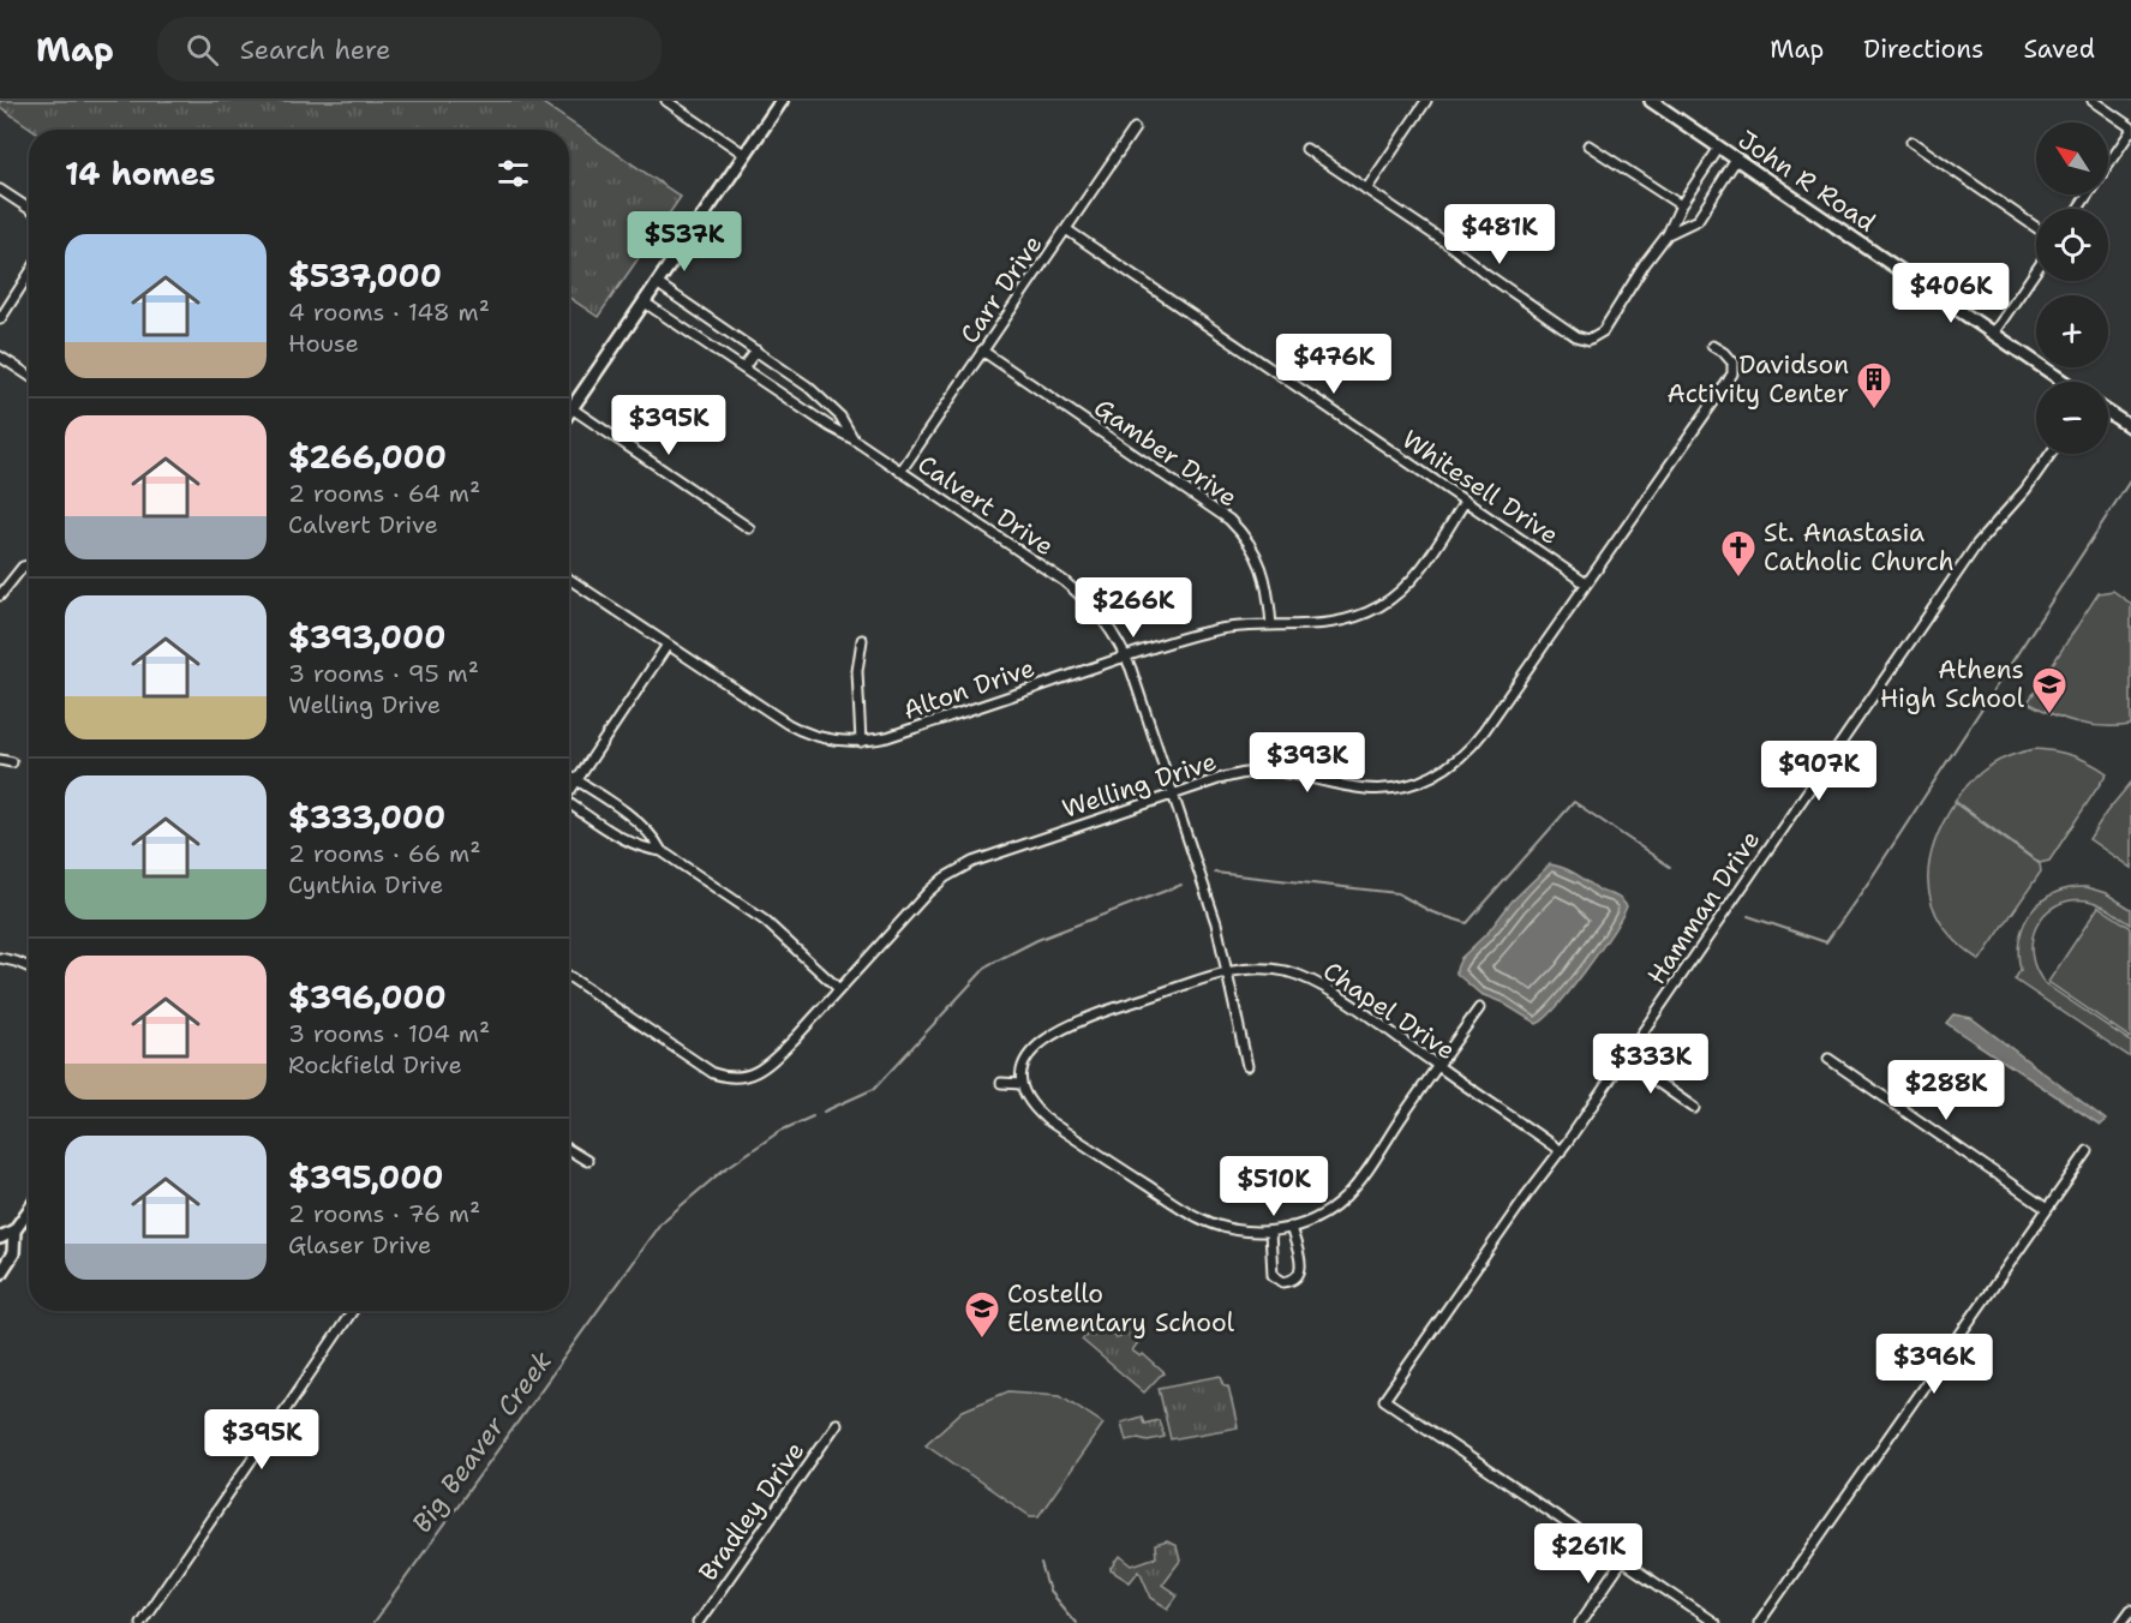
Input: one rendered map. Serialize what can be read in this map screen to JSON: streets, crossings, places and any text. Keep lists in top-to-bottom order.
{
  "streets": {
    "main road": ["John R Road"],
    "street": [
      "Carr Drive",
      "Gamber Drive",
      "Whitesell Drive",
      "Calvert Drive",
      "Alton Drive",
      "Welling Drive",
      "Hamman Drive",
      "Chapel Drive",
      "Bradley Drive"
    ]
  },
  "crossings": [
    ["Carr Drive", "Gamber Drive"],
    ["Carr Drive", "Whitesell Drive"],
    ["Carr Drive", "Calvert Drive"],
    ["Gamber Drive", "Alton Drive"],
    ["Whitesell Drive", "Alton Drive"],
    ["Whitesell Drive", "Welling Drive"],
    ["Calvert Drive", "Alton Drive"],
    ["Calvert Drive", "Welling Drive"],
    ["Calvert Drive", "Chapel Drive"],
    ["Hamman Drive", "Chapel Drive"]
  ],
  "water": ["Big Beaver Creek"],
  "places": {
    "building": ["Davidson Activity Center"],
    "church": ["St. Anastasia Catholic Church"],
    "school or university": ["Athens High School", "Costello Elementary School"]
  },
  "north": "top left",
  "page": {
    "header": "Map",
    "search": "Search here",
    "nav": ["Map", "Directions", "Saved"],
    "map_buttons": ["+", "−"],
    "heading": "14 homes",
    "price": [
      "$481K",
      "$537K",
      "$406K",
      "$476K",
      "$395K",
      "$266K",
      "$393K",
      "$907K",
      "$333K",
      "$288K",
      "$510K",
      "$396K",
      "$395K",
      "$261K"
    ],
    "list": [
      {
        "name": "$537,000",
        "note": "4 rooms · 148 m² · House"
      },
      {
        "name": "$266,000",
        "note": "2 rooms · 64 m² · Calvert Drive"
      },
      {
        "name": "$393,000",
        "note": "3 rooms · 95 m² · Welling Drive"
      },
      {
        "name": "$333,000",
        "note": "2 rooms · 66 m² · Cynthia Drive"
      },
      {
        "name": "$396,000",
        "note": "3 rooms · 104 m² · Rockfield Drive"
      },
      {
        "name": "$395,000",
        "note": "2 rooms · 76 m² · Glaser Drive"
      }
    ]
  }
}
